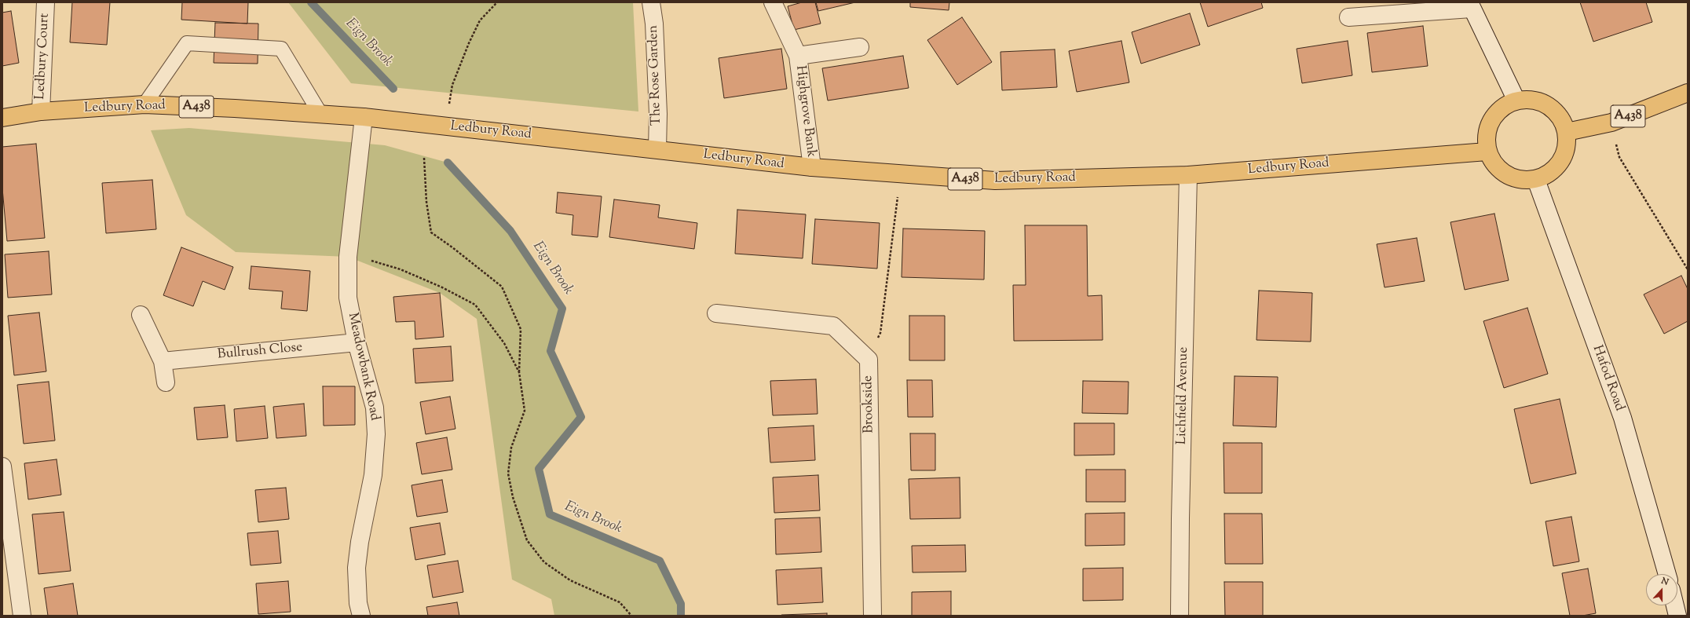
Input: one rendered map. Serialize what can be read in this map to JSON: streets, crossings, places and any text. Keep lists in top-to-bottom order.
{
  "streets": {
    "highway": ["A438", "Ledbury Road"],
    "street": [
      "Ledbury Court",
      "The Rose Garden",
      "Highgrove Bank",
      "Bullrush Close",
      "Meadowbank Road",
      "Hafod Road",
      "Lichfield Avenue",
      "Brookside"
    ]
  },
  "crossings": [
    ["Ledbury Court", "Ledbury Road"],
    ["The Rose Garden", "Ledbury Road"],
    ["A438", "Ledbury Road"],
    ["A438", "Hafod Road"],
    ["Ledbury Road", "Highgrove Bank"],
    ["Ledbury Road", "Meadowbank Road"],
    ["Ledbury Road", "Hafod Road"],
    ["Ledbury Road", "Lichfield Avenue"],
    ["Bullrush Close", "Meadowbank Road"]
  ],
  "water": ["Eign Brook"],
  "north": "top"
}
